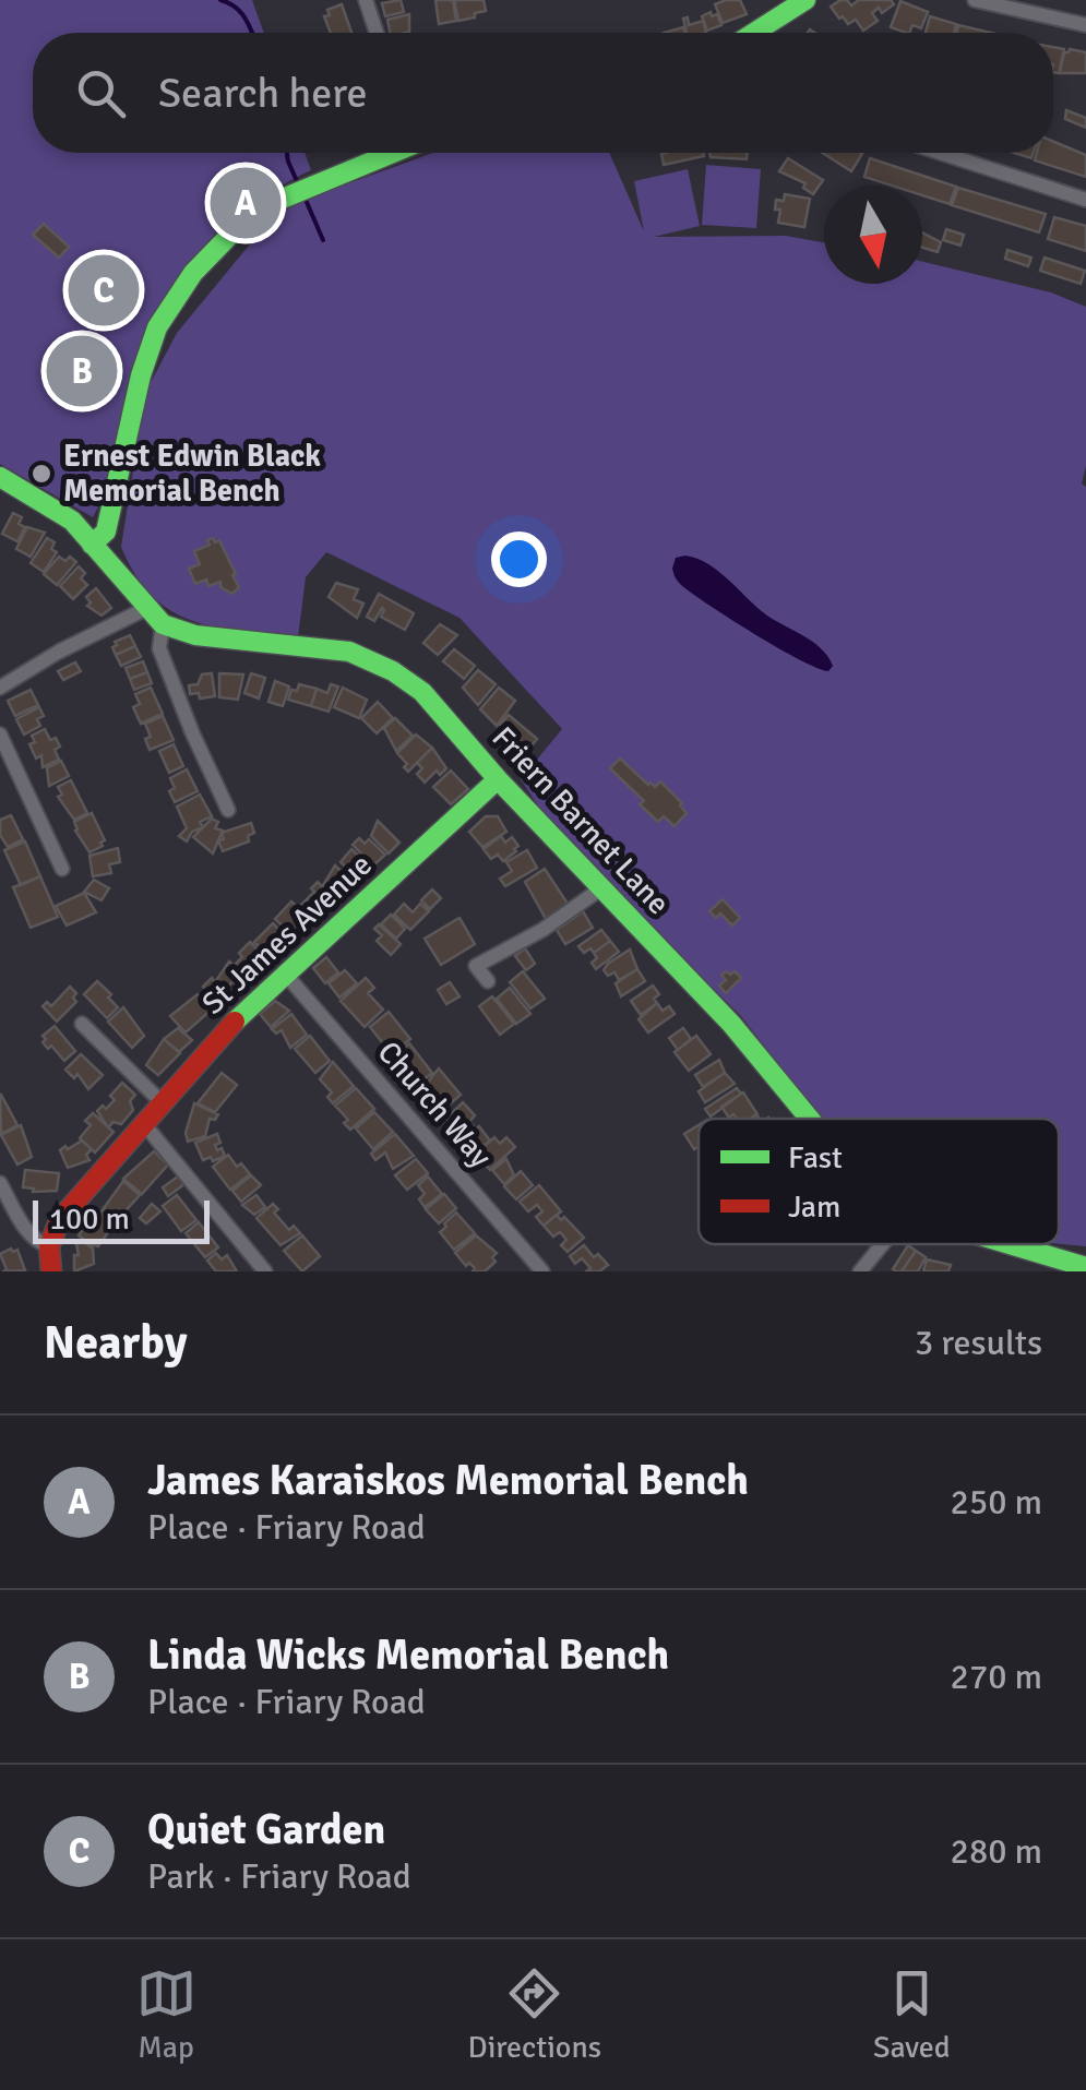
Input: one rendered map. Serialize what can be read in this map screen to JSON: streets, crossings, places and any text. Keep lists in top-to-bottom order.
{
  "streets": {
    "main road": ["Friern Barnet Lane", "St James Avenue"],
    "street": ["Church Way"]
  },
  "crossings": [
    ["Friern Barnet Lane", "St James Avenue"],
    ["St James Avenue", "Church Way"]
  ],
  "places": ["Ernest Edwin Black Memorial Bench"],
  "legend": ["Fast", "Jam"],
  "scale_bar": "100 m",
  "north": "bottom",
  "page": {
    "search": "Search here",
    "pins": ["A", "C", "B"],
    "scale": "100 m",
    "heading": ["Nearby", "3 results"],
    "list": [
      {
        "mark": "A",
        "name": "James Karaiskos Memorial Bench",
        "note": "Place · Friary Road",
        "value": "250 m"
      },
      {
        "mark": "B",
        "name": "Linda Wicks Memorial Bench",
        "note": "Place · Friary Road",
        "value": "270 m"
      },
      {
        "mark": "C",
        "name": "Quiet Garden",
        "note": "Park · Friary Road",
        "value": "280 m"
      }
    ],
    "nav": ["Map", "Directions", "Saved"]
  }
}
